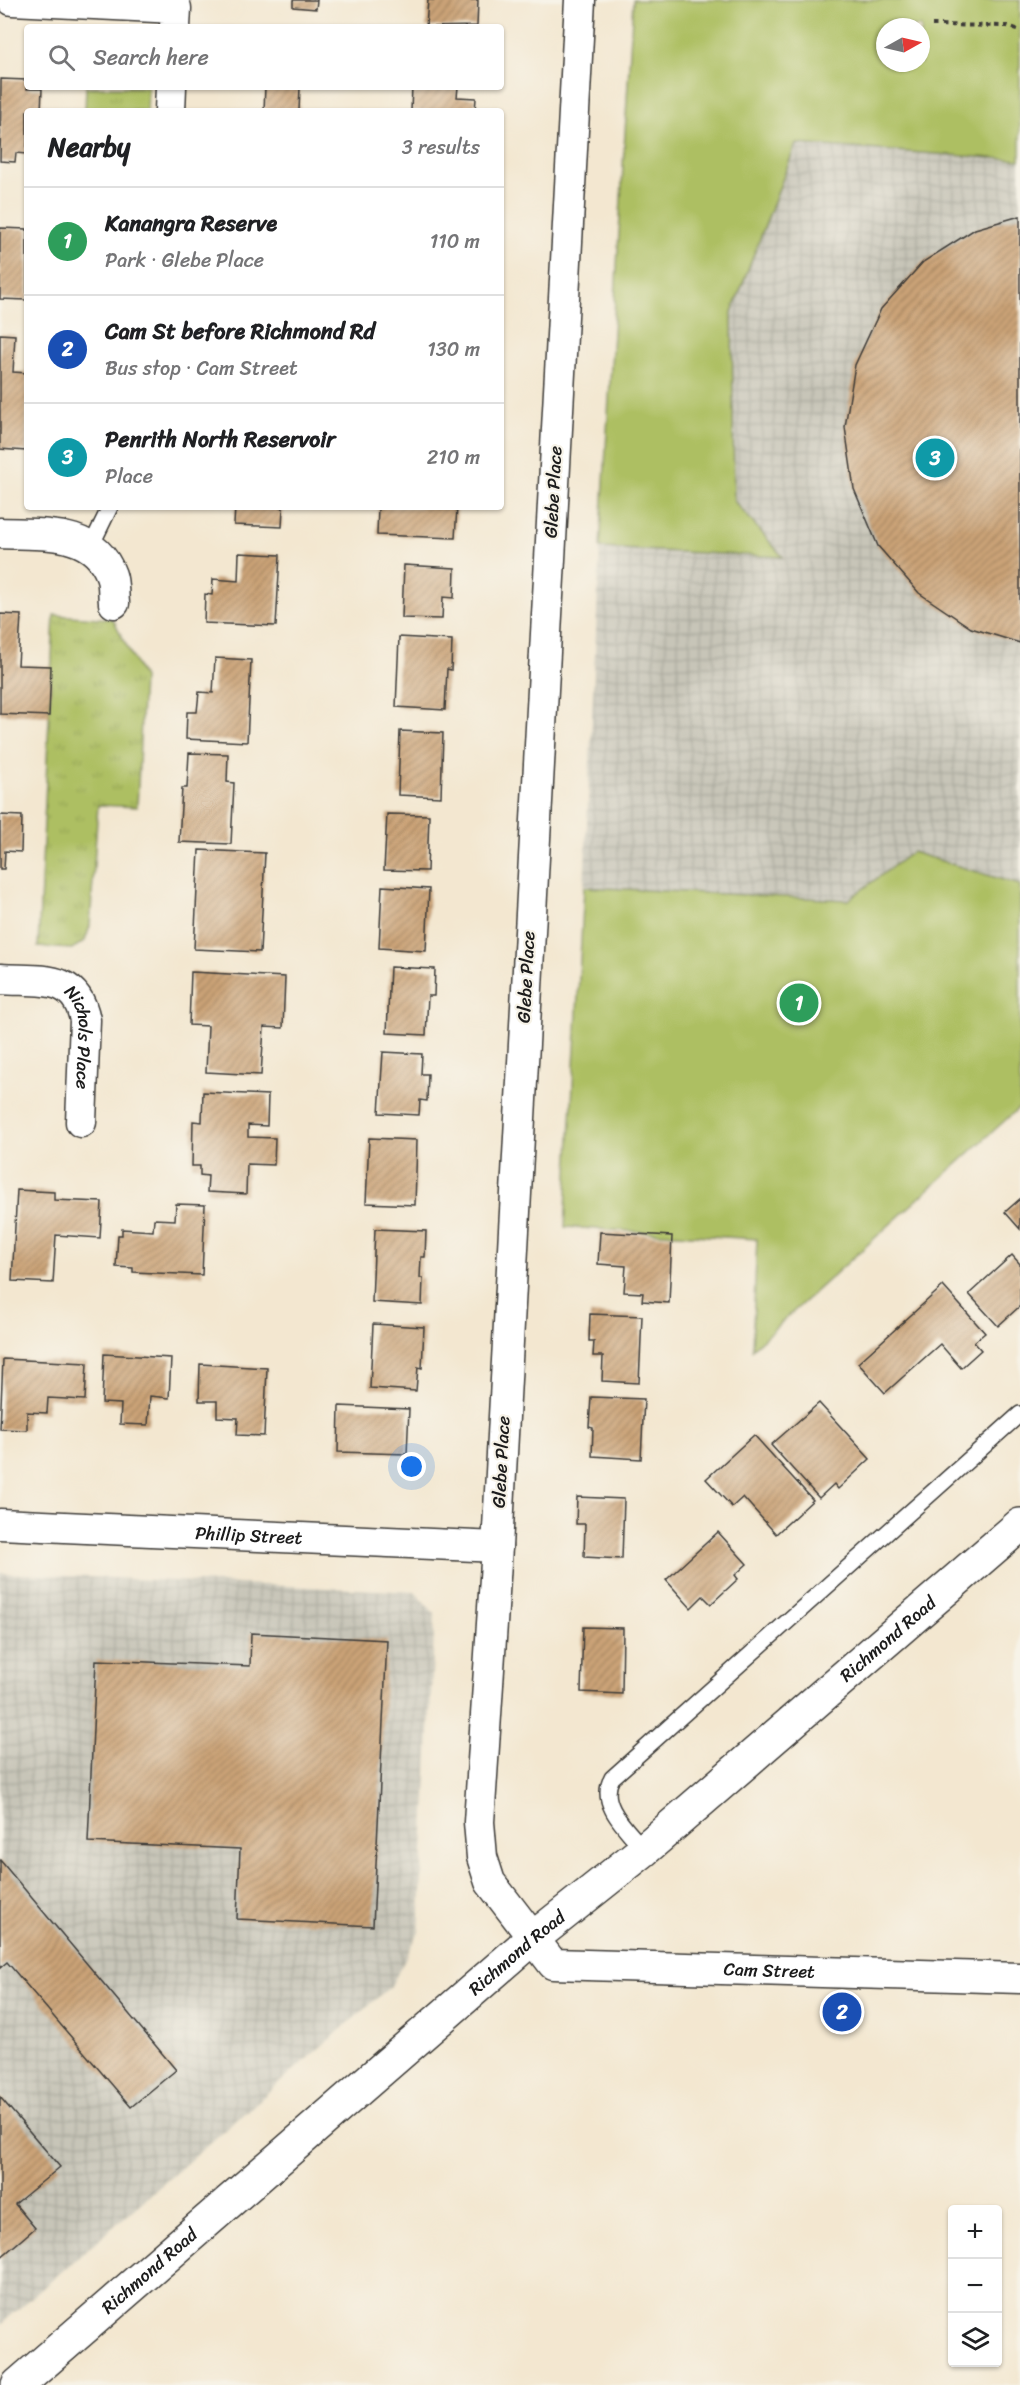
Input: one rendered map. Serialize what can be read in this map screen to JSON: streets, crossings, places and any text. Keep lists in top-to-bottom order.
{
  "streets": {
    "street": [
      "Glebe Place",
      "Nichols Place",
      "Phillip Street",
      "Richmond Road",
      "Cam Street"
    ]
  },
  "crossings": [
    ["Glebe Place", "Phillip Street"],
    ["Glebe Place", "Richmond Road"],
    ["Glebe Place", "Cam Street"],
    ["Richmond Road", "Cam Street"]
  ],
  "north": "right",
  "page": {
    "search": "Search here",
    "heading": ["Nearby", "3 results"],
    "list": [
      {
        "mark": "1",
        "name": "Kanangra Reserve",
        "note": "Park · Glebe Place",
        "value": "110 m"
      },
      {
        "mark": "2",
        "name": "Cam St before Richmond Rd",
        "note": "Bus stop · Cam Street",
        "value": "130 m"
      },
      {
        "mark": "3",
        "name": "Penrith North Reservoir",
        "note": "Place",
        "value": "210 m"
      }
    ],
    "pins": ["3", "1", "2"],
    "map_buttons": ["+", "−"]
  }
}
